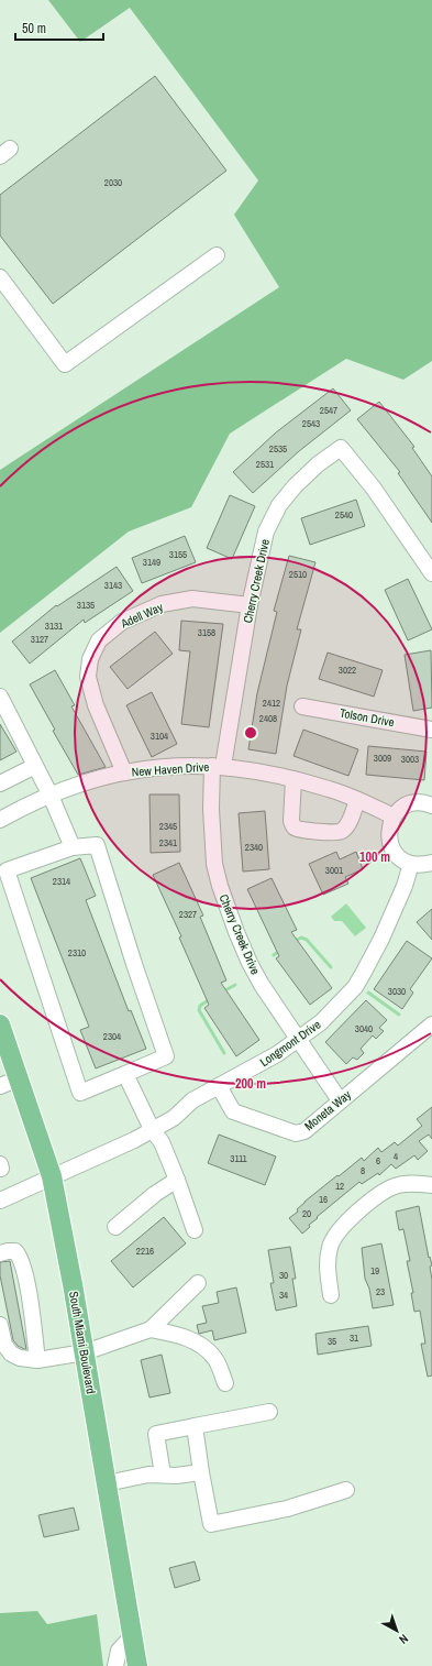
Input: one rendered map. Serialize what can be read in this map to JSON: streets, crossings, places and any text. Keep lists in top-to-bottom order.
{
  "streets": {
    "main road": ["South Miami Boulevard"],
    "street": [
      "Cherry Creek Drive",
      "Adell Way",
      "Tolson Drive",
      "New Haven Drive",
      "Longmont Drive",
      "Moneta Way"
    ]
  },
  "crossings": [
    ["Cherry Creek Drive", "Adell Way"],
    ["Cherry Creek Drive", "New Haven Drive"],
    ["Cherry Creek Drive", "Longmont Drive"],
    ["Cherry Creek Drive", "Moneta Way"],
    ["Adell Way", "New Haven Drive"],
    ["Longmont Drive", "Moneta Way"],
    ["Longmont Drive", "South Miami Boulevard"]
  ],
  "house_numbers": [
    "2030",
    "2547",
    "2543",
    "2535",
    "2531",
    "2540",
    "3155",
    "3149",
    "2510",
    "3143",
    "3135",
    "3131",
    "3158",
    "3127",
    "3022",
    "2412",
    "2408",
    "3104",
    "3009",
    "3003",
    "2345",
    "2341",
    "2340",
    "3001",
    "2314",
    "2327",
    "2310",
    "3030",
    "3040",
    "2304",
    "4",
    "3111",
    "6",
    "8",
    "12",
    "16",
    "20",
    "2216",
    "19",
    "30",
    "23",
    "34",
    "31",
    "35"
  ],
  "scale_bar": "50 m",
  "north": "bottom right",
  "rings": ["100 m", "200 m"]
}
